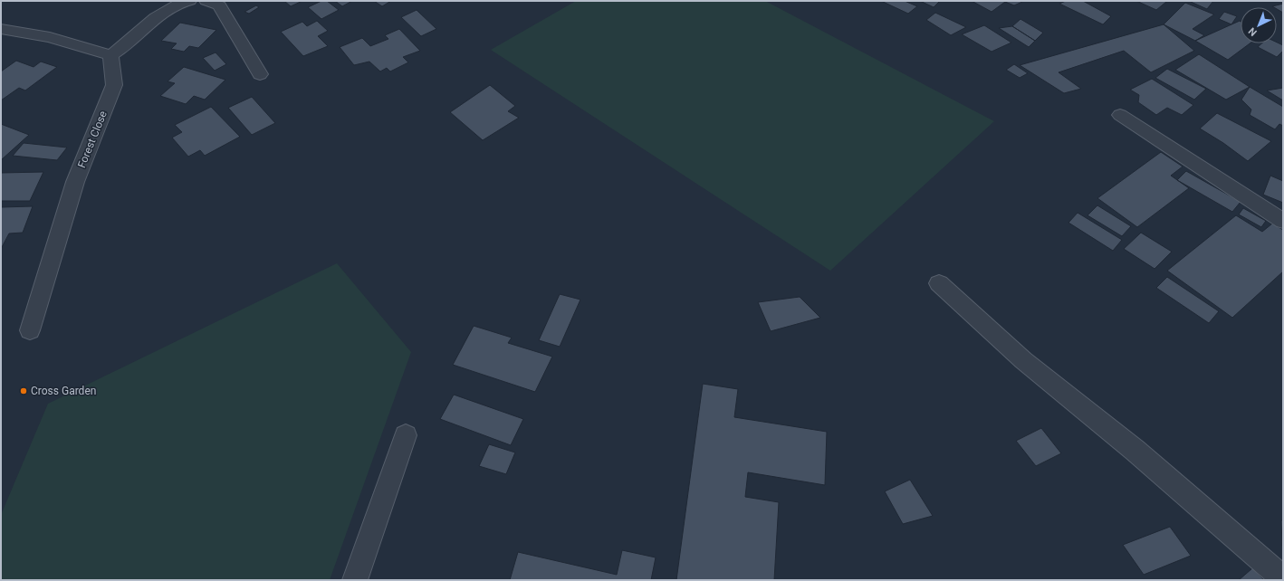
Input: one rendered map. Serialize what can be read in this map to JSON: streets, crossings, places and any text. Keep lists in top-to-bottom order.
{
  "streets": {
    "street": ["Forest Close"]
  },
  "places": ["Cross Garden"],
  "north": "bottom left"
}
